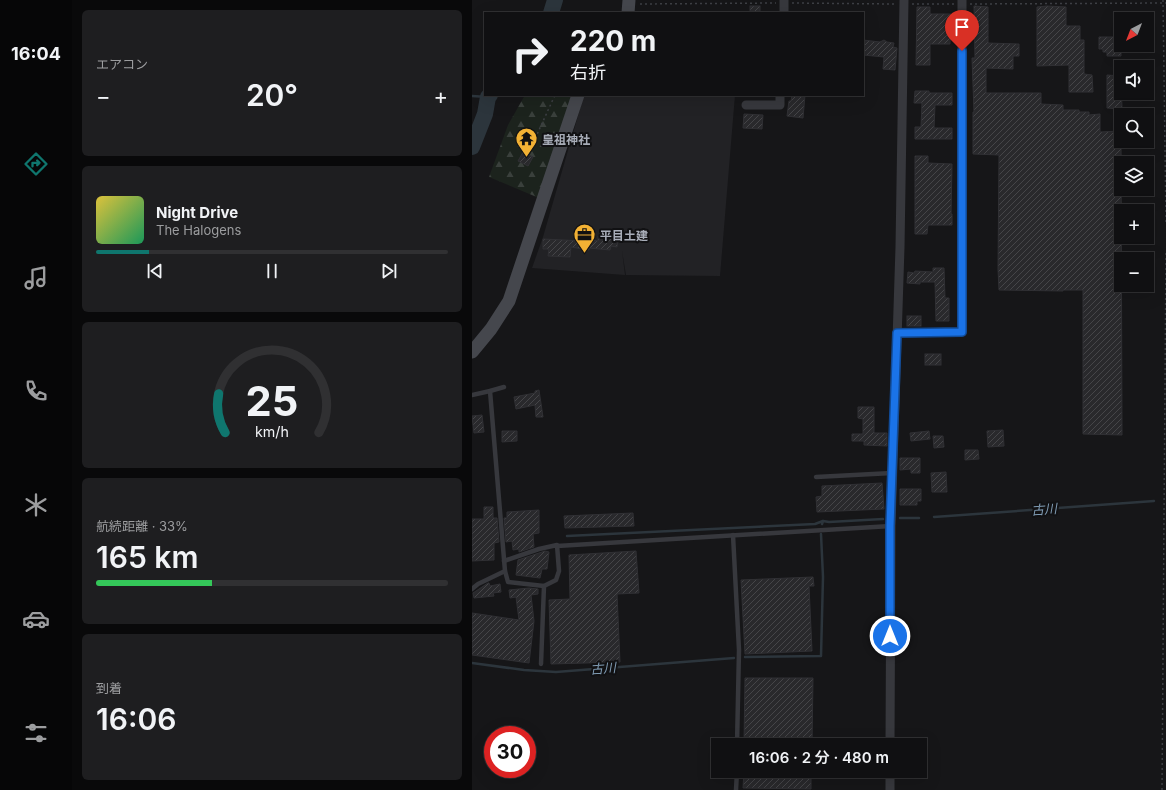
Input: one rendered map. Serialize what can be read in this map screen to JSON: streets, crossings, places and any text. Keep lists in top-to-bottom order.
{
  "water": ["古川"],
  "places": {
    "temple": ["皇祖神社"],
    "office": ["平目土建"]
  },
  "north": "bottom left",
  "page": {
    "tabs": "16:04",
    "tile": [
      "エアコン",
      ["航続距離 · 33%", "165 km"],
      ["到着", "16:06"]
    ],
    "map_buttons": ["+", "−"],
    "turn": ["220 m", "右折"],
    "heat": ["−", "20°", "+"],
    "song": ["Night Drive", "The Halogens"],
    "limit": "30",
    "trip": "16:06 · 2 分 · 480 m",
    "gauge": ["25", "km/h"]
  }
}
